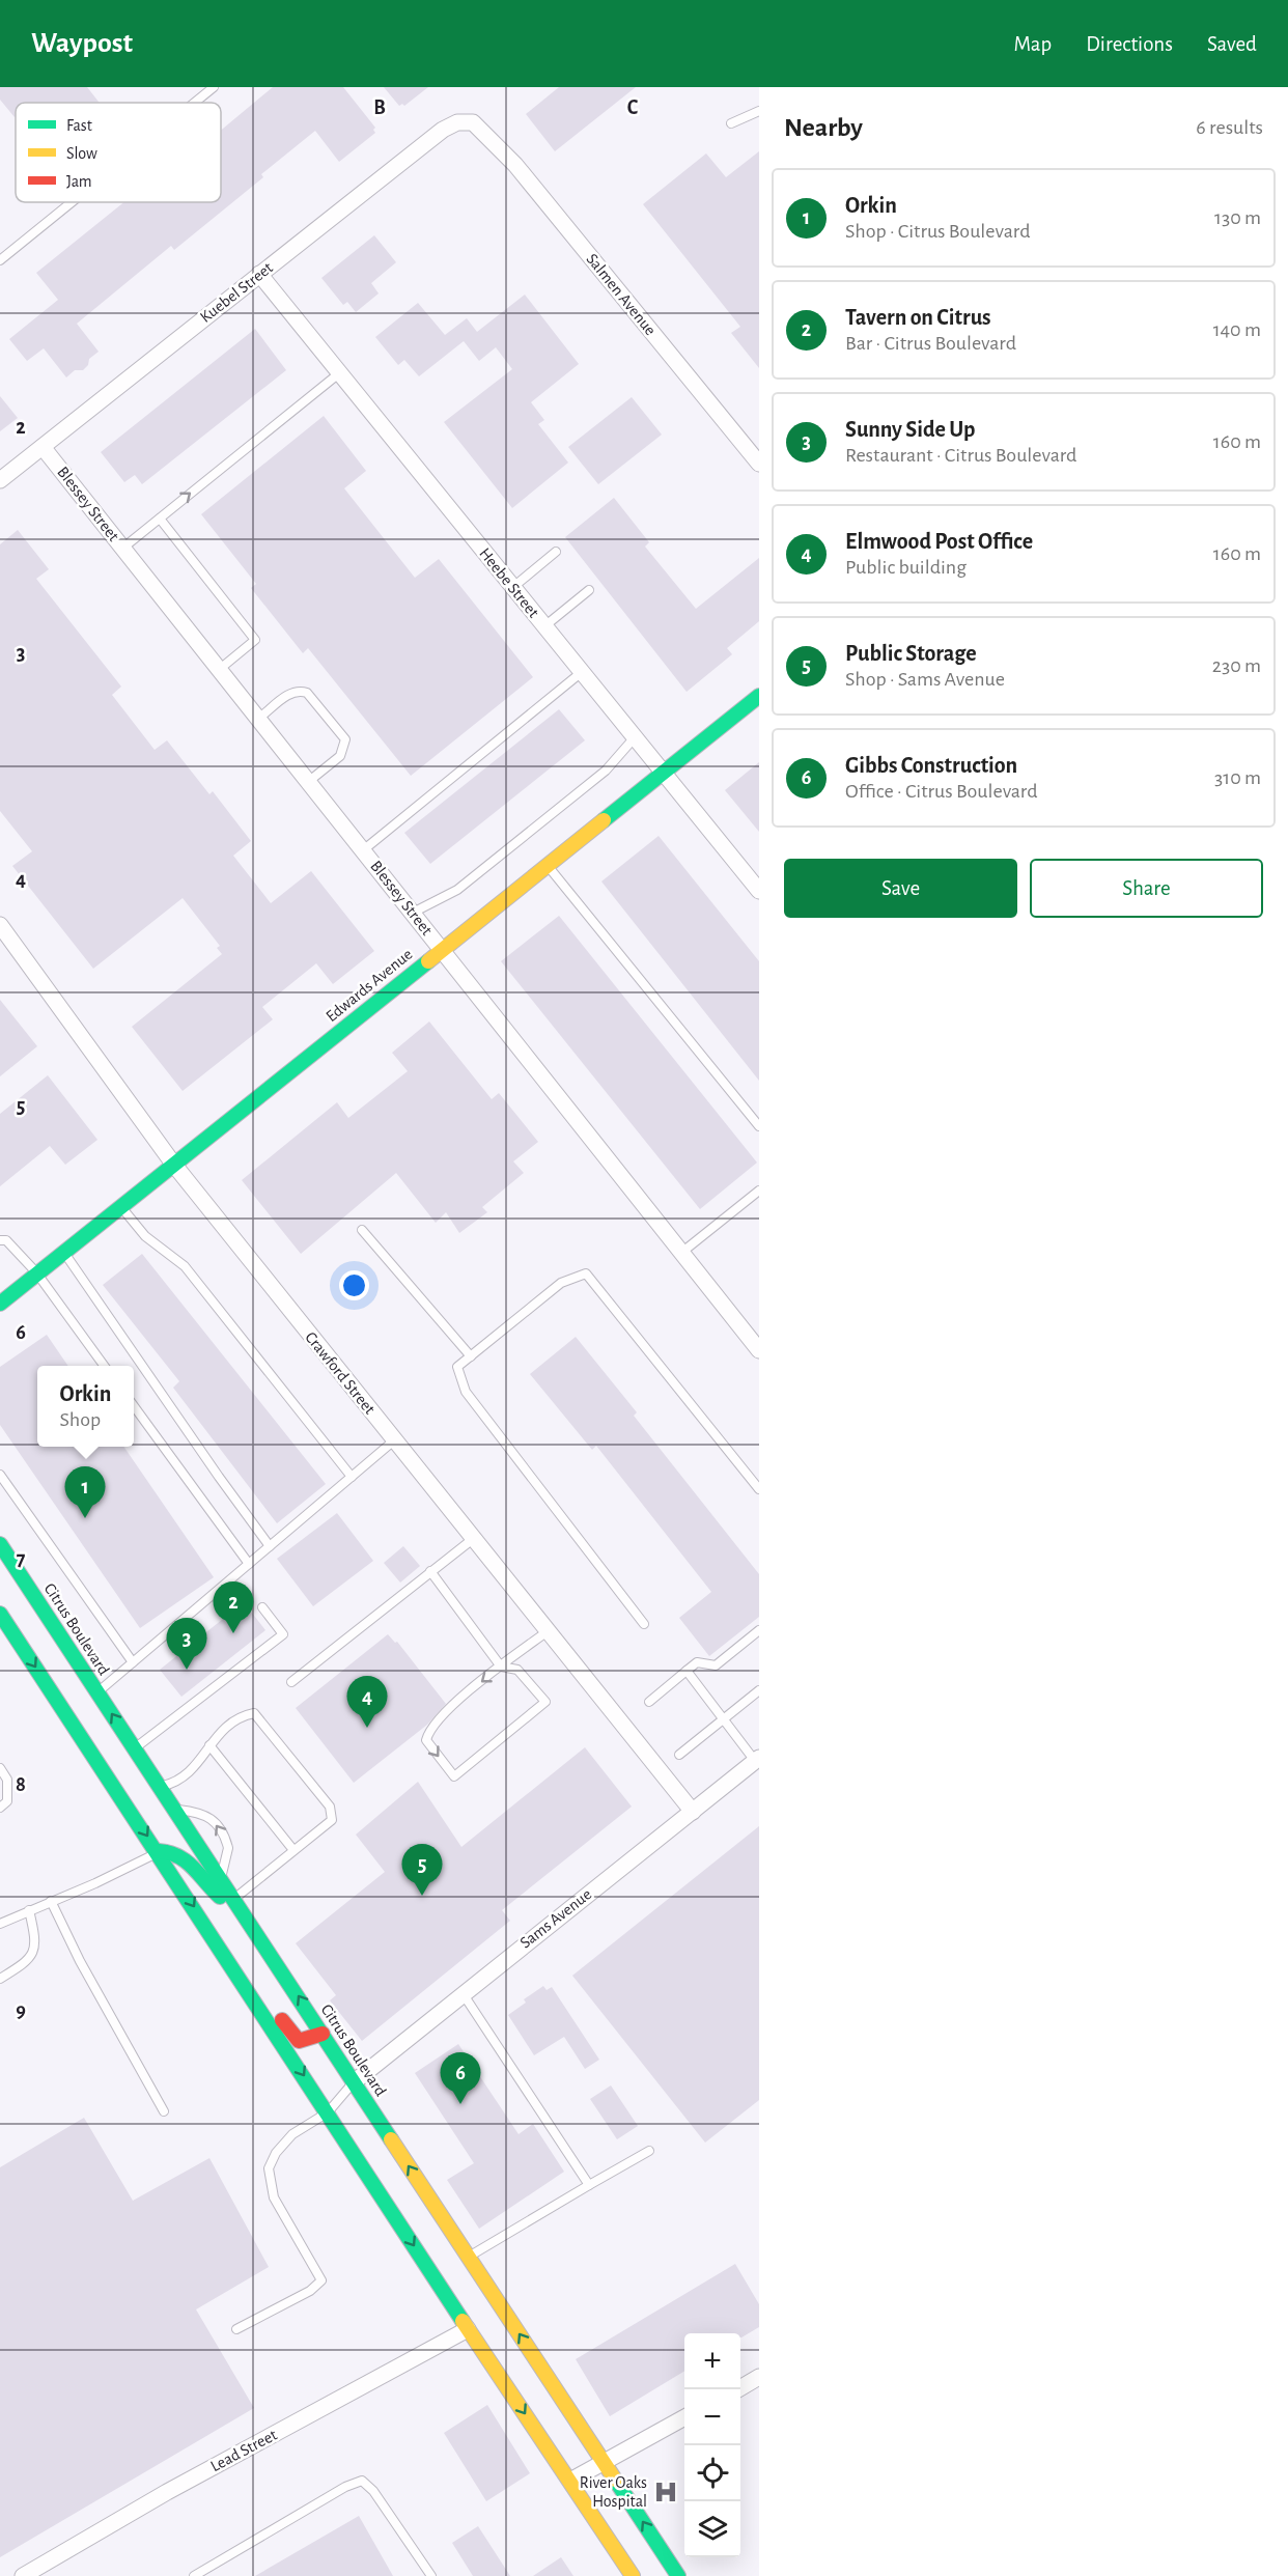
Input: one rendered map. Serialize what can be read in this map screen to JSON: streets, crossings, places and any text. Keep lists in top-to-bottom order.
{
  "streets": {
    "street": [
      "Kuebel Street",
      "Salmen Avenue",
      "Blessey Street",
      "Heebe Street",
      "Edwards Avenue",
      "Crawford Street",
      "Citrus Boulevard",
      "Sams Avenue",
      "Lead Street"
    ]
  },
  "crossings": [
    ["Kuebel Street", "Salmen Avenue"],
    ["Kuebel Street", "Blessey Street"],
    ["Kuebel Street", "Heebe Street"],
    ["Blessey Street", "Edwards Avenue"],
    ["Heebe Street", "Edwards Avenue"],
    ["Edwards Avenue", "Crawford Street"],
    ["Crawford Street", "Sams Avenue"],
    ["Citrus Boulevard", "Sams Avenue"]
  ],
  "places": {
    "hospital": ["River Oaks Hospital"]
  },
  "legend": ["Fast", "Slow", "Jam"],
  "page": {
    "header": "Waypost",
    "nav": ["Map", "Directions", "Saved"],
    "heading": ["Nearby", "6 results"],
    "list": [
      {
        "mark": "1",
        "name": "Orkin",
        "note": "Shop · Citrus Boulevard",
        "value": "130 m"
      },
      {
        "mark": "2",
        "name": "Tavern on Citrus",
        "note": "Bar · Citrus Boulevard",
        "value": "140 m"
      },
      {
        "mark": "3",
        "name": "Sunny Side Up",
        "note": "Restaurant · Citrus Boulevard",
        "value": "160 m"
      },
      {
        "mark": "4",
        "name": "Elmwood Post Office",
        "note": "Public building",
        "value": "160 m"
      },
      {
        "mark": "5",
        "name": "Public Storage",
        "note": "Shop · Sams Avenue",
        "value": "230 m"
      },
      {
        "mark": "6",
        "name": "Gibbs Construction",
        "note": "Office · Citrus Boulevard",
        "value": "310 m"
      }
    ],
    "buttons": ["Save", "Share"],
    "popup": ["Orkin", "Shop"],
    "pins": [
      "1",
      "2",
      "3",
      "4",
      "5",
      "6"
    ],
    "map_buttons": ["+", "−"]
  },
  "grid": {
    "columns": ["B", "C"],
    "rows": [
      "2",
      "3",
      "4",
      "5",
      "6",
      "7",
      "8",
      "9"
    ]
  }
}
